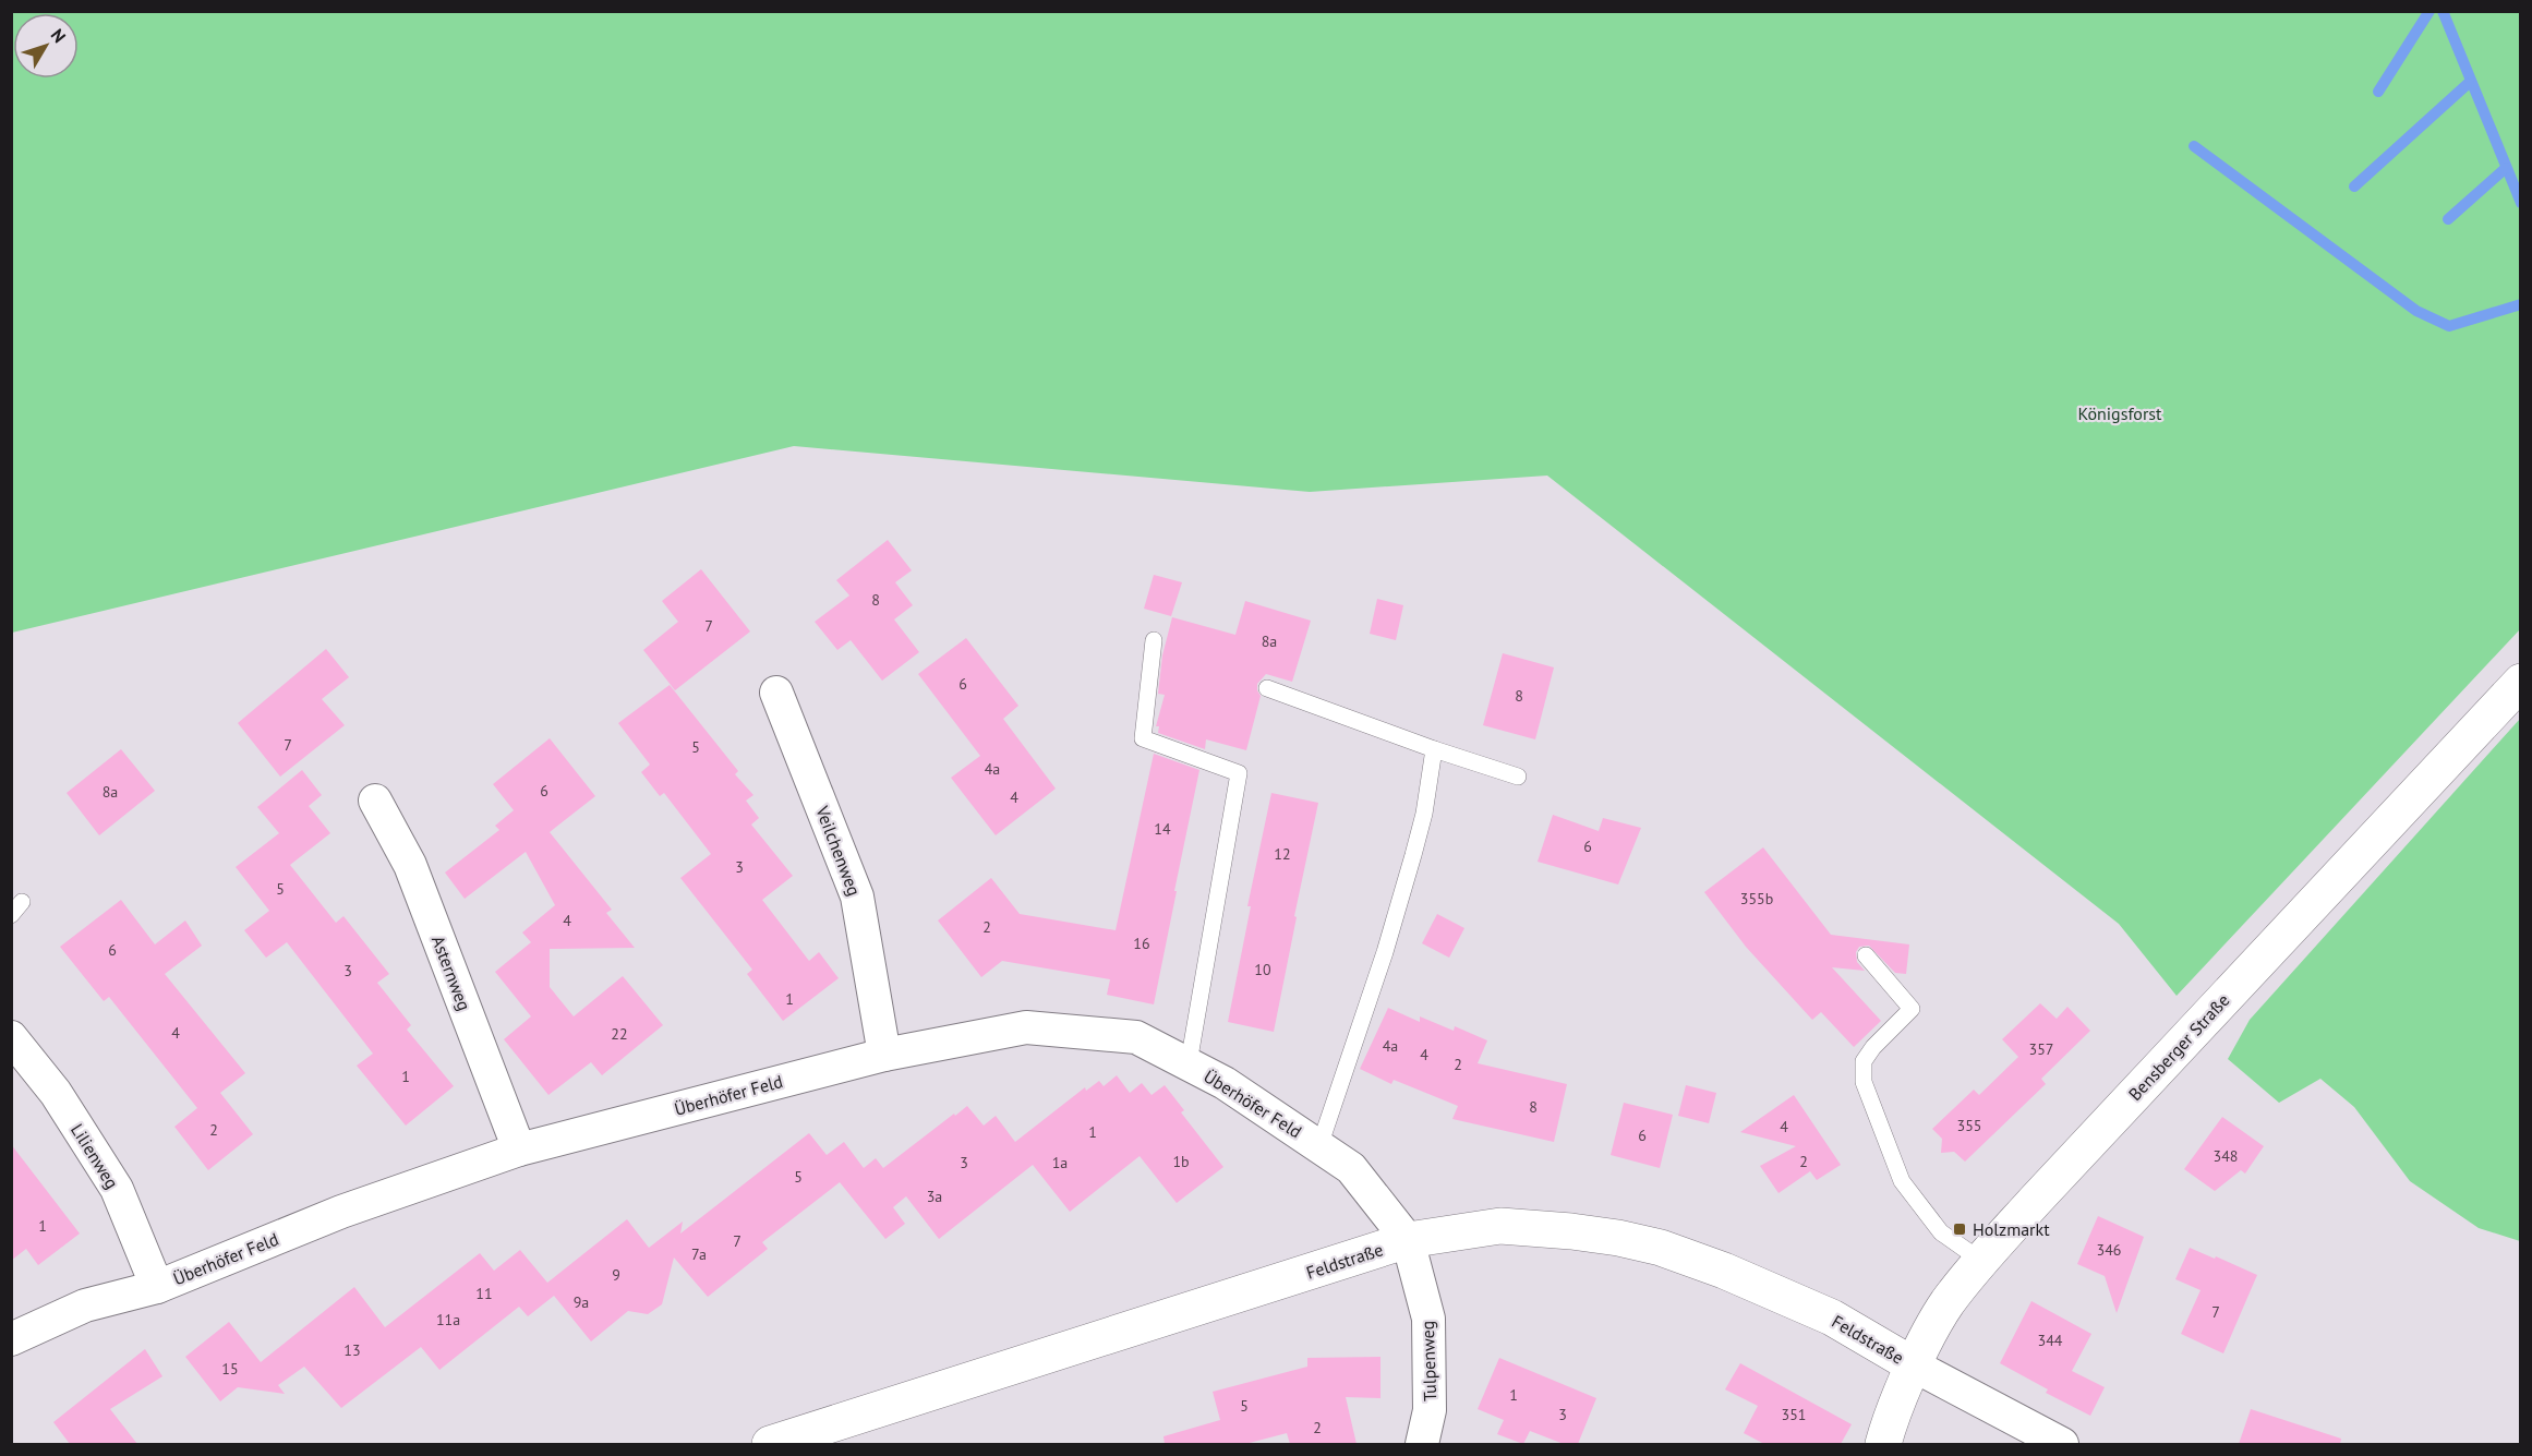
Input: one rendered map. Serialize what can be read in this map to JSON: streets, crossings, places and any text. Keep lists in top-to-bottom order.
{
  "streets": {
    "main road": ["Bensberger Straße", "Feldstraße"],
    "street": [
      "Veilchenweg",
      "Asternweg",
      "Überhöfer Feld",
      "Lilienweg",
      "Tulpenweg"
    ]
  },
  "crossings": [
    ["Veilchenweg", "Überhöfer Feld"],
    ["Asternweg", "Überhöfer Feld"],
    ["Bensberger Straße", "Feldstraße"],
    ["Überhöfer Feld", "Lilienweg"],
    ["Überhöfer Feld", "Feldstraße"],
    ["Überhöfer Feld", "Tulpenweg"],
    ["Feldstraße", "Tulpenweg"]
  ],
  "parks": ["Königsforst"],
  "places": {
    "transit": ["Holzmarkt"]
  },
  "house_numbers": [
    "8",
    "7",
    "8a",
    "6",
    "8",
    "7",
    "5",
    "4a",
    "6",
    "8a",
    "4",
    "14",
    "6",
    "12",
    "3",
    "5",
    "355b",
    "4",
    "2",
    "16",
    "6",
    "10",
    "3",
    "1",
    "4",
    "22",
    "4a",
    "357",
    "4",
    "2",
    "1",
    "8",
    "355",
    "4",
    "2",
    "1",
    "6",
    "348",
    "1b",
    "2",
    "3",
    "1a",
    "5",
    "3a",
    "1",
    "7",
    "346",
    "7a",
    "9",
    "11",
    "9a",
    "7",
    "11a",
    "344",
    "13",
    "15",
    "1",
    "5",
    "3",
    "351",
    "2"
  ],
  "north": "top right"
}
